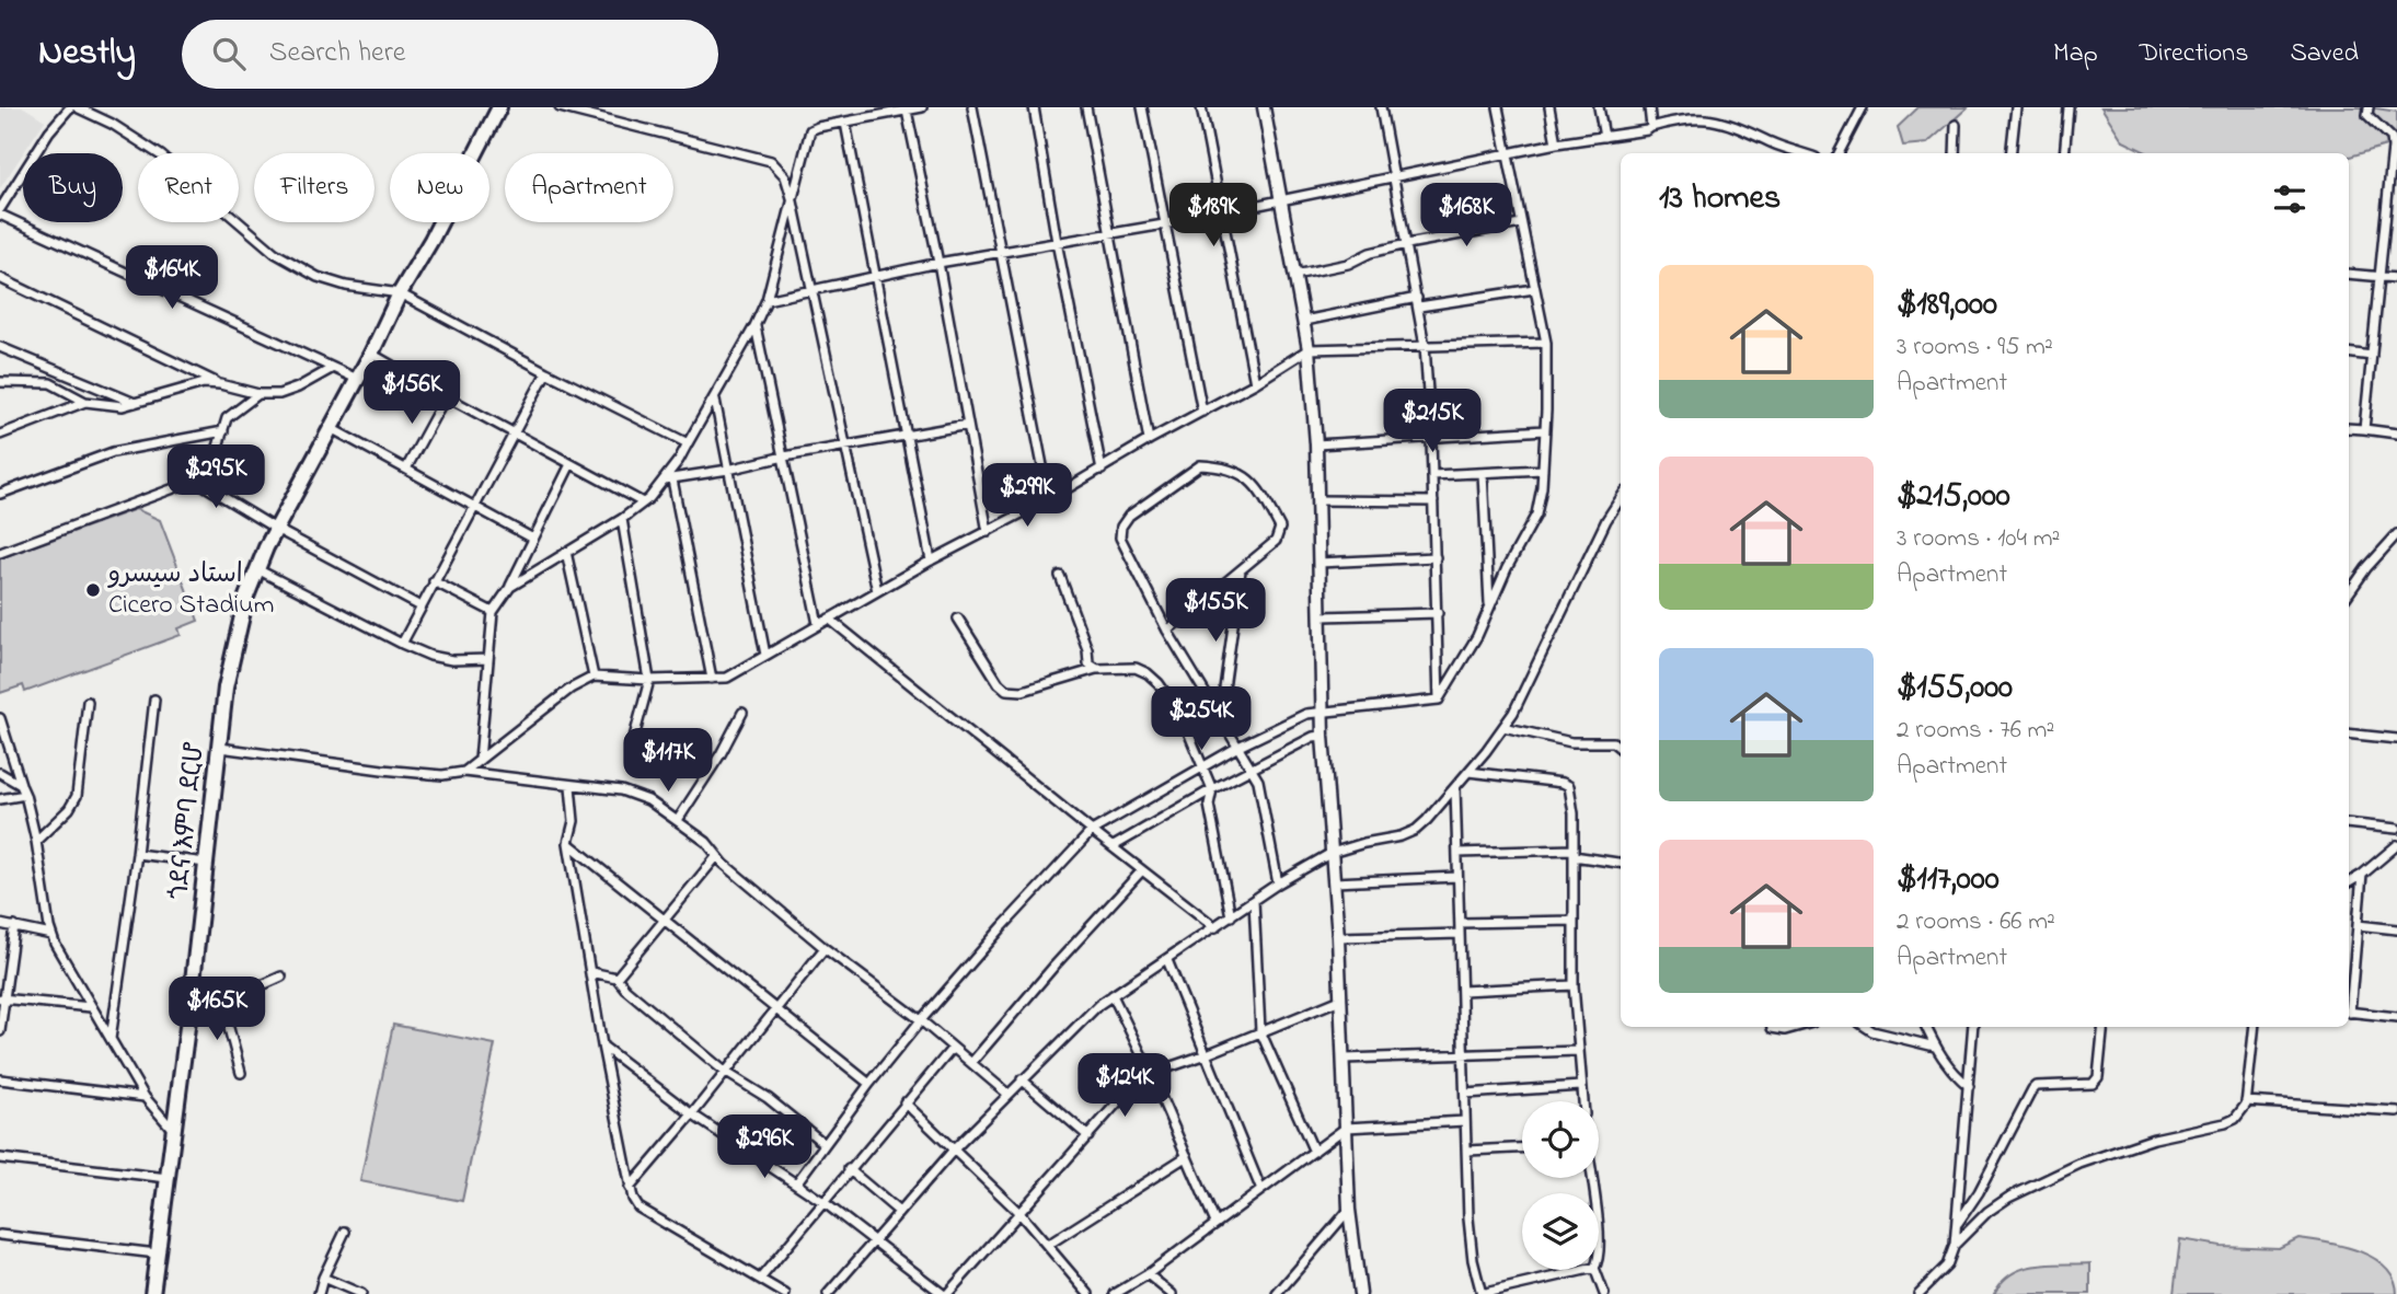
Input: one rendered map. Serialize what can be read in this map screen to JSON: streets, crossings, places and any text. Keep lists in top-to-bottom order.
{
  "streets": {
    "highway": ["ጎደና እምባ ደርሆ"]
  },
  "places": ["استاد سيسرو Cicero Stadium"],
  "page": {
    "header": "Nestly",
    "search": "Search here",
    "nav": ["Map", "Directions", "Saved"],
    "chip": [
      "Buy",
      "Rent",
      "Filters",
      "New",
      "Apartment"
    ],
    "heading": "13 homes",
    "price": [
      "$189K",
      "$168K",
      "$164K",
      "$156K",
      "$215K",
      "$295K",
      "$299K",
      "$155K",
      "$254K",
      "$117K",
      "$165K",
      "$124K",
      "$296K"
    ],
    "list": [
      {
        "name": "$189,000",
        "note": "3 rooms · 95 m² · Apartment"
      },
      {
        "name": "$215,000",
        "note": "3 rooms · 104 m² · Apartment"
      },
      {
        "name": "$155,000",
        "note": "2 rooms · 76 m² · Apartment"
      },
      {
        "name": "$117,000",
        "note": "2 rooms · 66 m² · Apartment"
      }
    ]
  }
}
